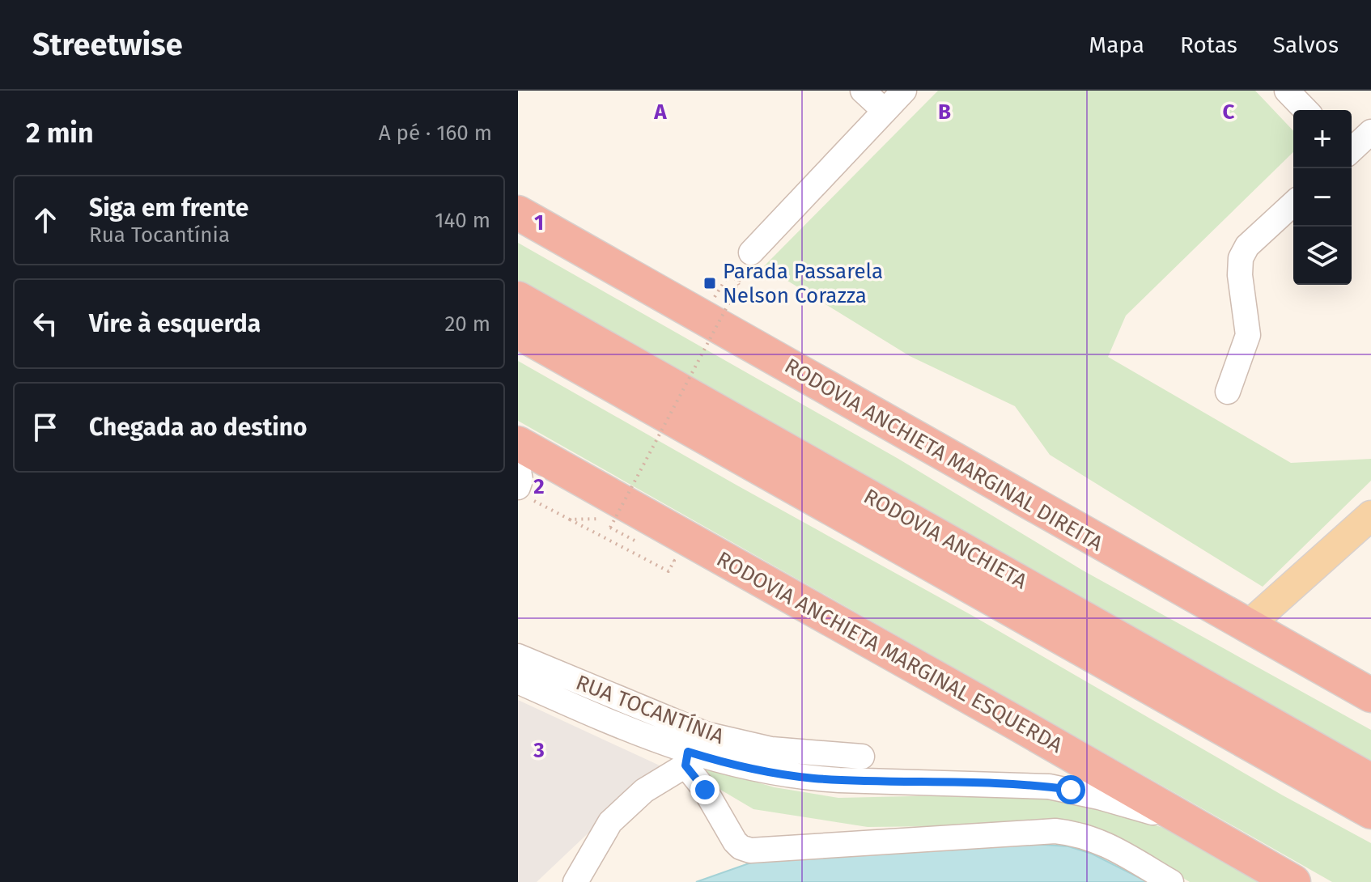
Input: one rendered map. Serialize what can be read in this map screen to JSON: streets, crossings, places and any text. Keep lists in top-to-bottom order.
{
  "streets": {
    "highway": ["RODOVIA ANCHIETA MARGINAL DIREITA", "RODOVIA ANCHIETA", "RODOVIA ANCHIETA MARGINAL ESQUERDA"],
    "street": ["RUA TOCANTÍNIA"]
  },
  "crossings": [
    ["RODOVIA ANCHIETA MARGINAL ESQUERDA", "RUA TOCANTÍNIA"]
  ],
  "places": {
    "transit": ["Parada Passarela Nelson Corazza"]
  },
  "page": {
    "header": "Streetwise",
    "nav": ["Mapa", "Rotas", "Salvos"],
    "heading": ["2 min", "A pé · 160 m"],
    "map_buttons": ["+", "−"],
    "list": [
      ["Siga em frente", "Rua Tocantínia", "140 m"],
      ["Vire à esquerda", "20 m"],
      "Chegada ao destino"
    ]
  },
  "grid": {
    "columns": ["A", "B", "C"],
    "rows": ["1", "2", "3"]
  }
}
